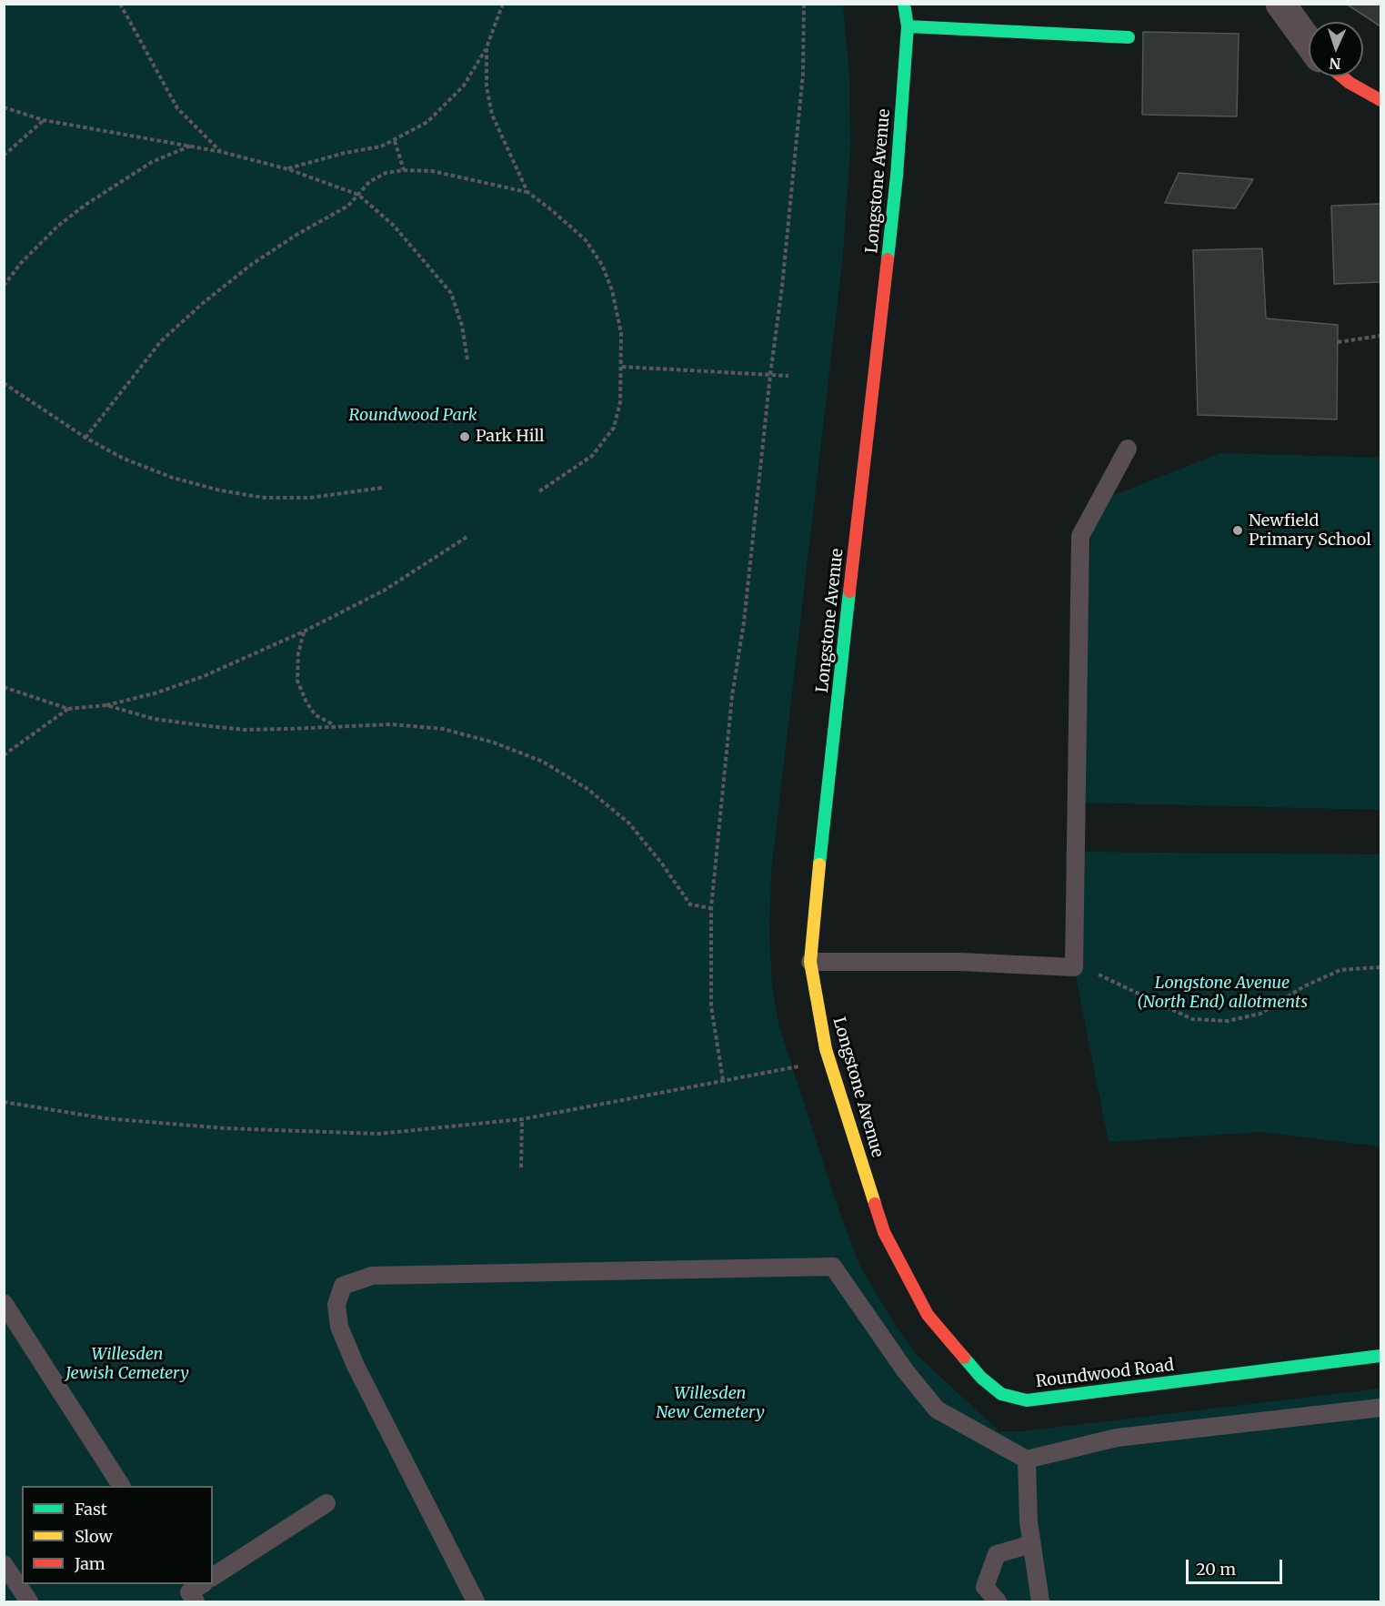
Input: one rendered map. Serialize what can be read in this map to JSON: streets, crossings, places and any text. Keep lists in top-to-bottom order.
{
  "streets": {
    "street": ["Longstone Avenue", "Roundwood Road"]
  },
  "crossings": [
    ["Longstone Avenue", "Roundwood Road"]
  ],
  "parks": [
    "Roundwood Park",
    "Longstone Avenue (North End) allotments",
    "Willesden Jewish Cemetery",
    "Willesden New Cemetery"
  ],
  "places": ["Park Hill", "Newfield Primary School"],
  "legend": ["Fast", "Slow", "Jam"],
  "scale_bar": "20 m",
  "north": "bottom"
}
